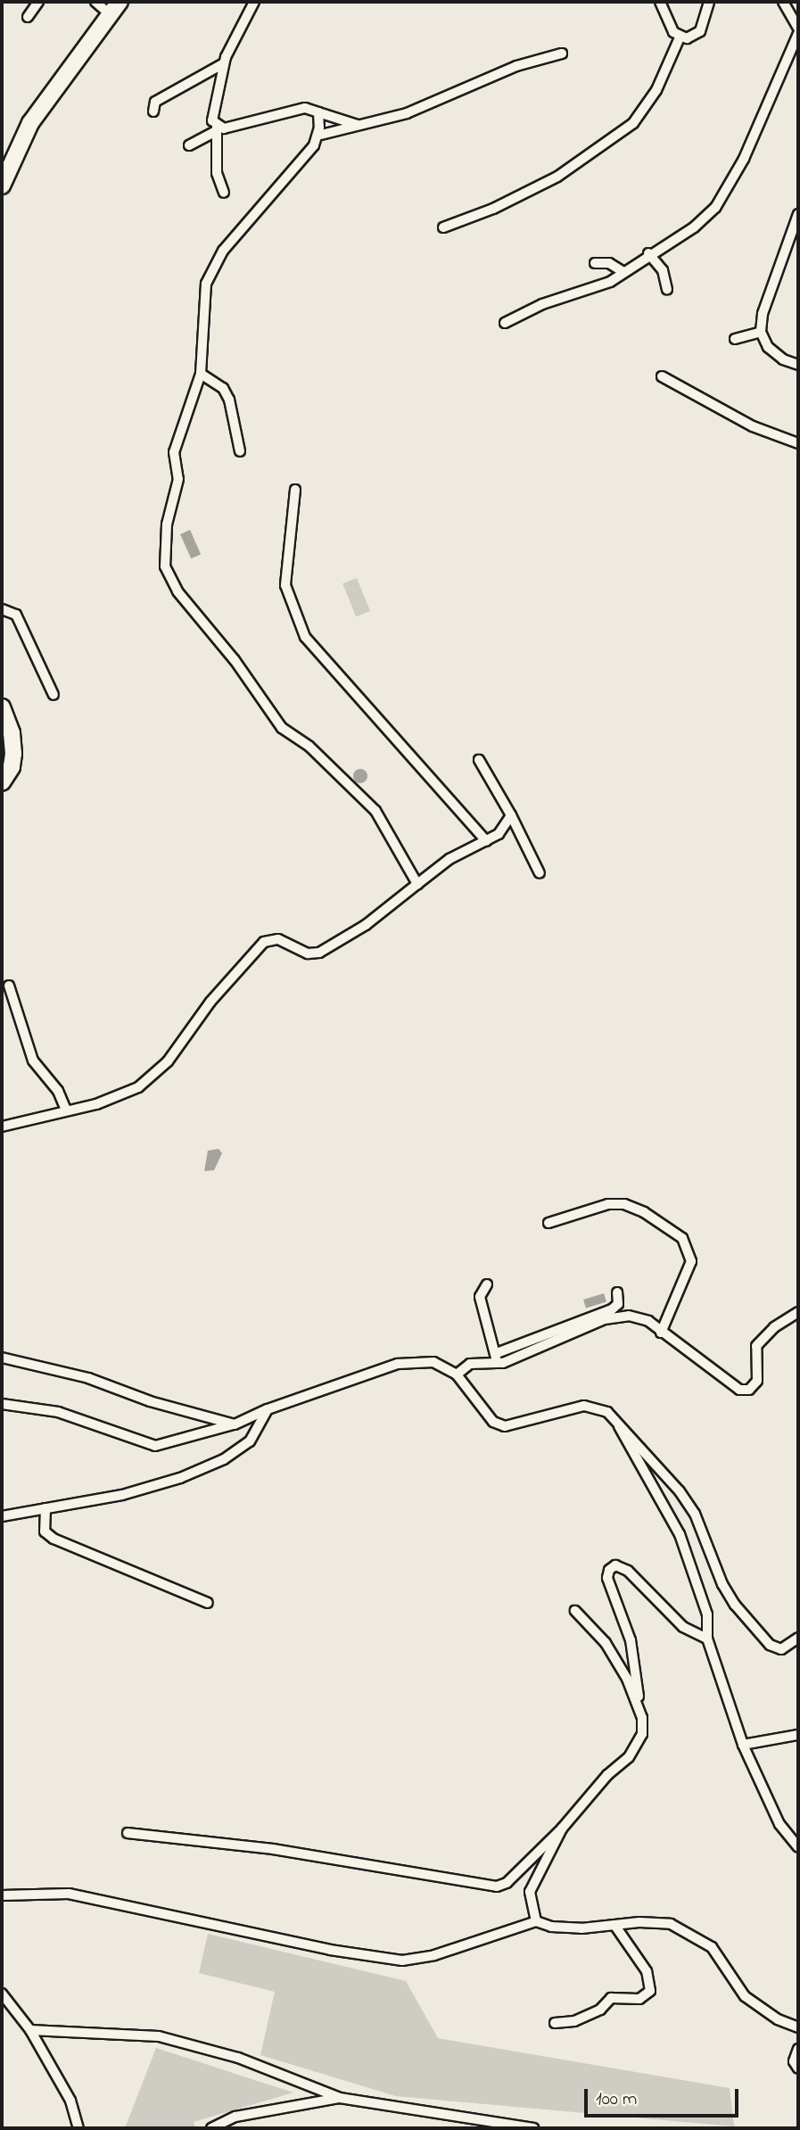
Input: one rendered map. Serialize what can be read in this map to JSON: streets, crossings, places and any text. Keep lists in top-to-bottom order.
{
  "scale_bar": "100 m"
}
